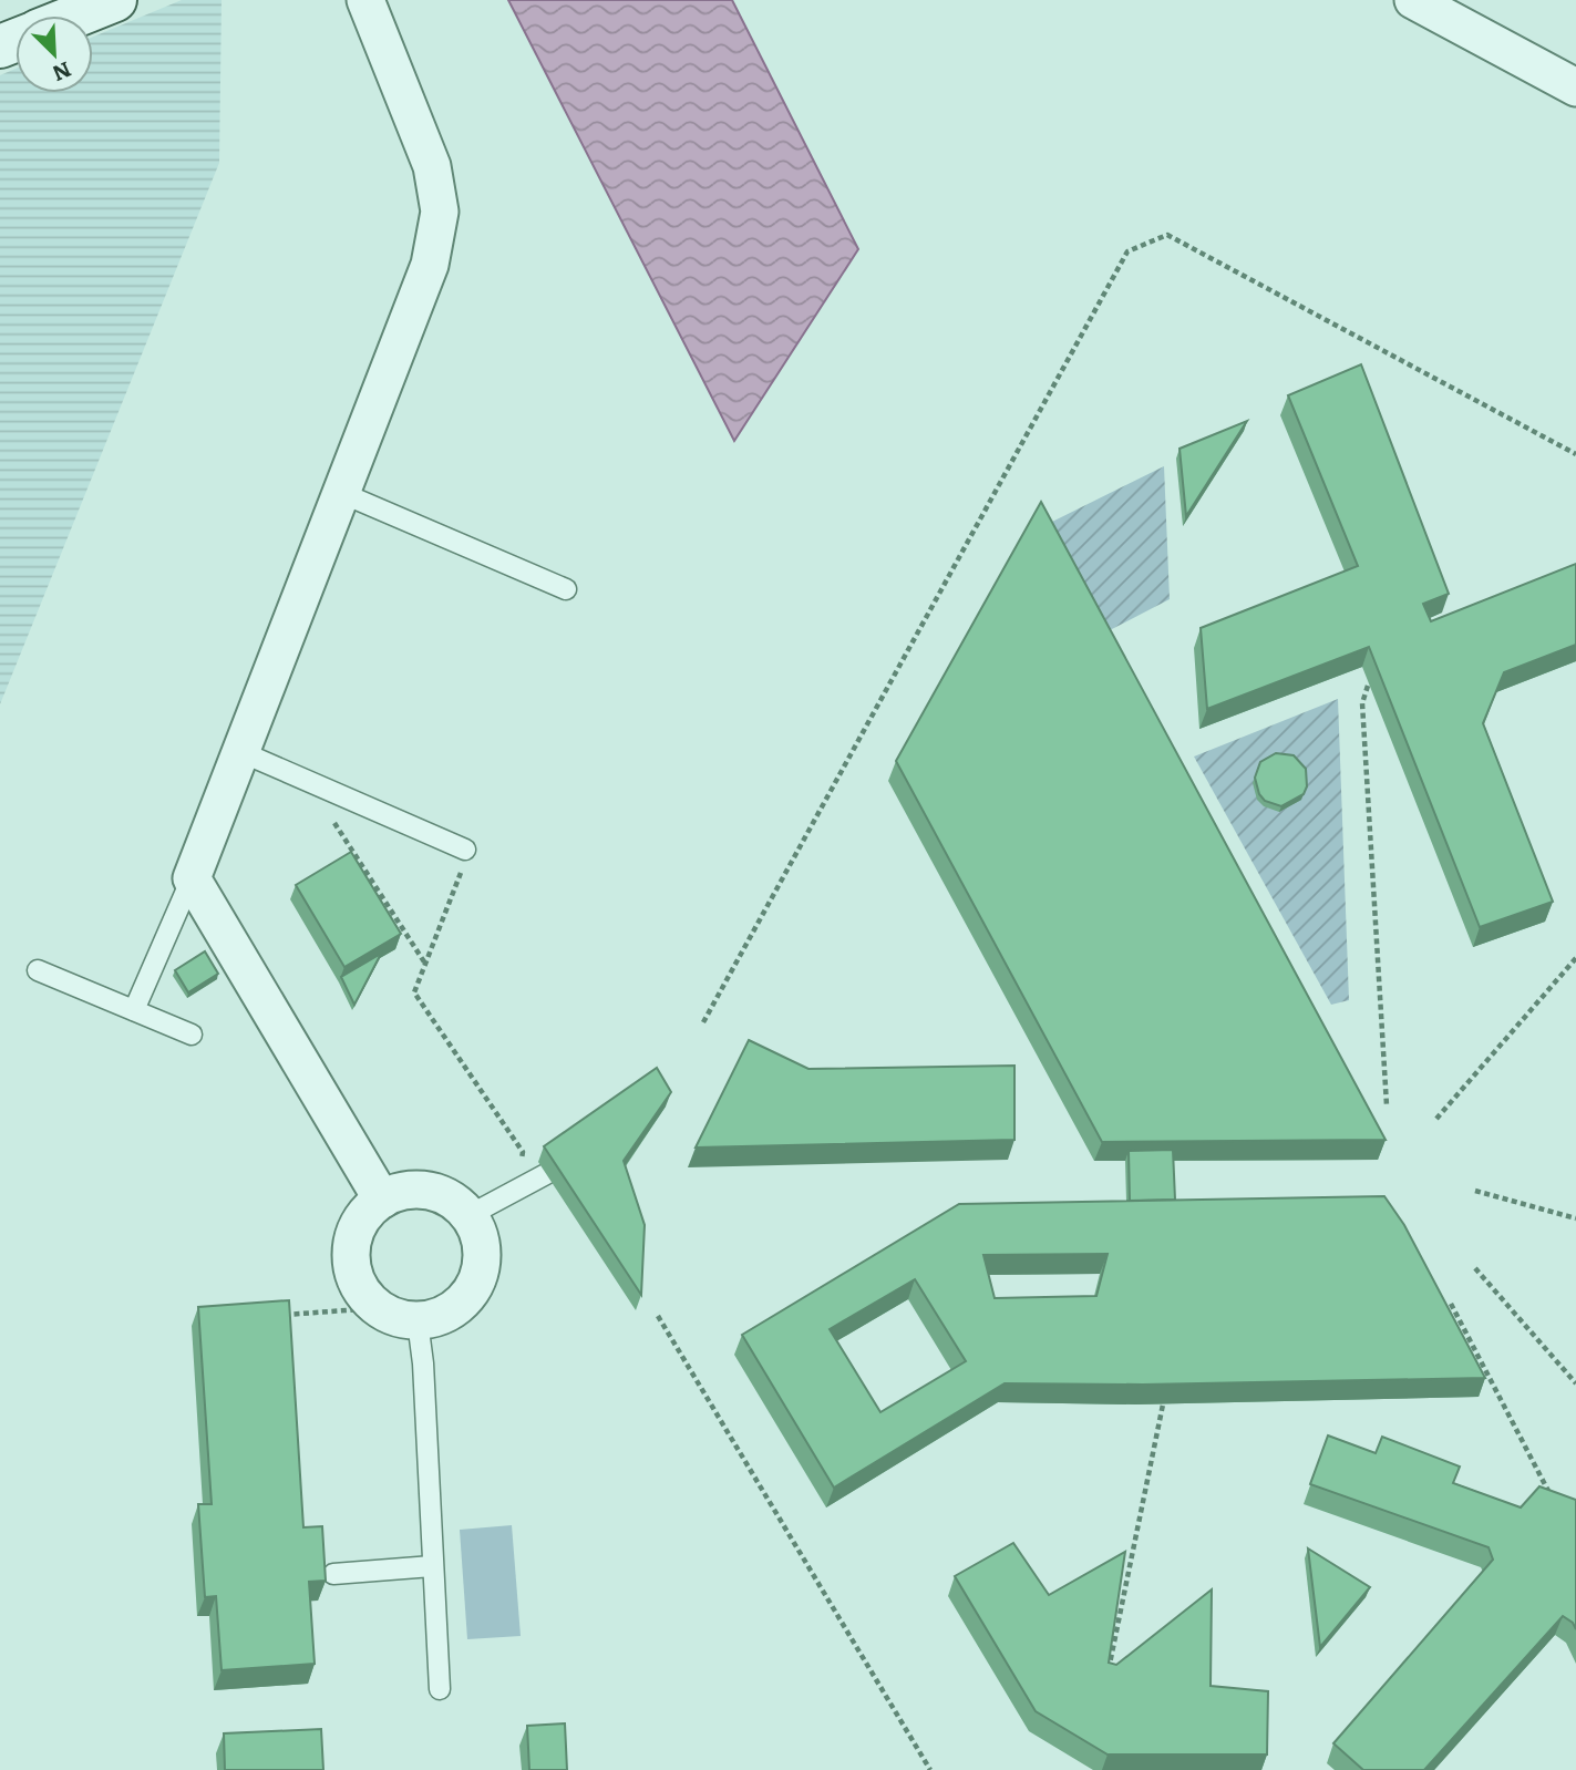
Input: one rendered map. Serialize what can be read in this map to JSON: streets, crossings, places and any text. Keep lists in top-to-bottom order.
{
  "north": "bottom right"
}
